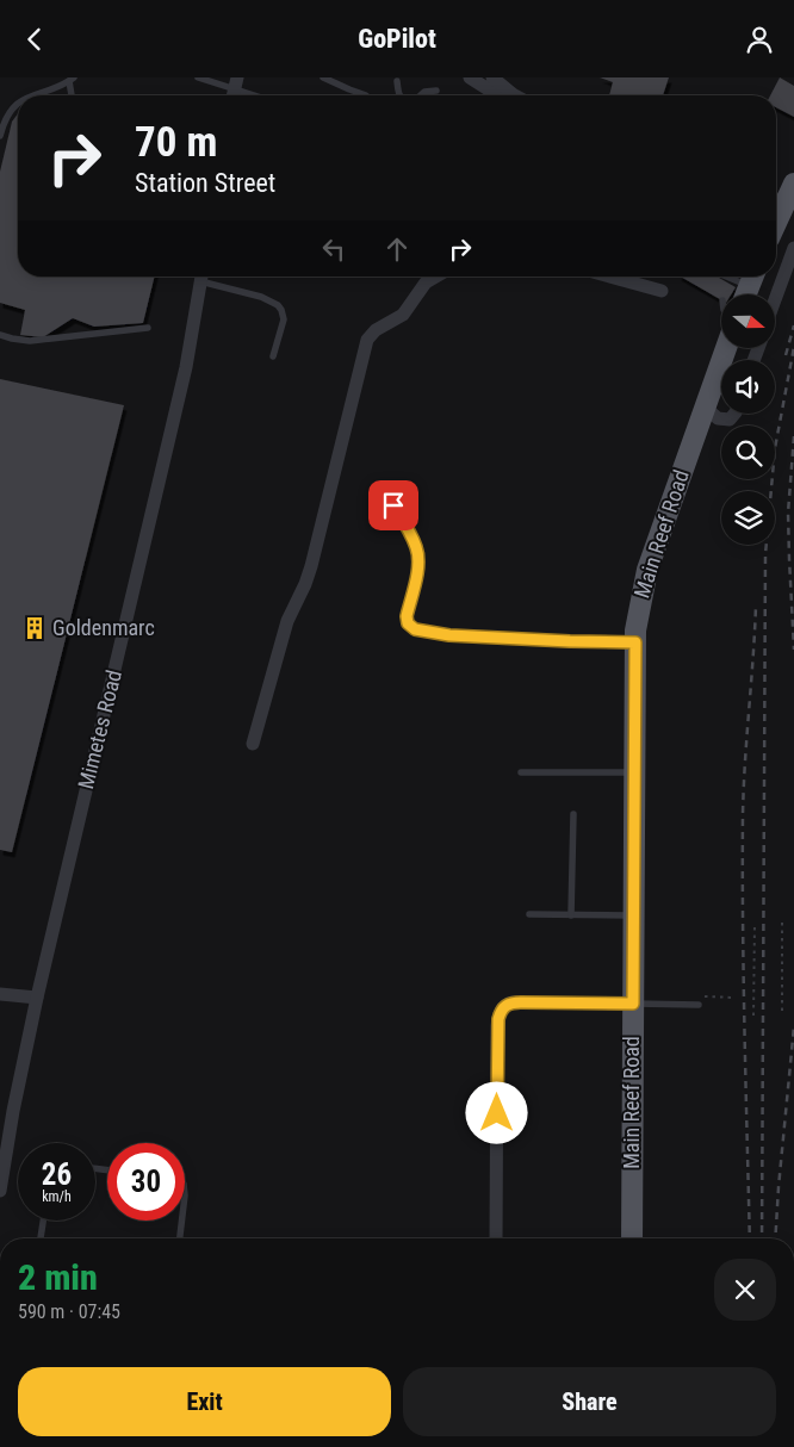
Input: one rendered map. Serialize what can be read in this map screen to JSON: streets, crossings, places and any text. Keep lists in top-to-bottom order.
{
  "streets": {
    "main road": ["Main Reef Road"],
    "street": ["Mimetes Road"]
  },
  "places": {
    "building": ["Goldenmarc"]
  },
  "north": "right",
  "page": {
    "header": "GoPilot",
    "turn": ["70 m", "Station Street"],
    "speed": "26 km/h",
    "limit": "30",
    "heading": ["2 min", "590 m · 07:45"],
    "buttons": ["Exit", "Share"]
  }
}
